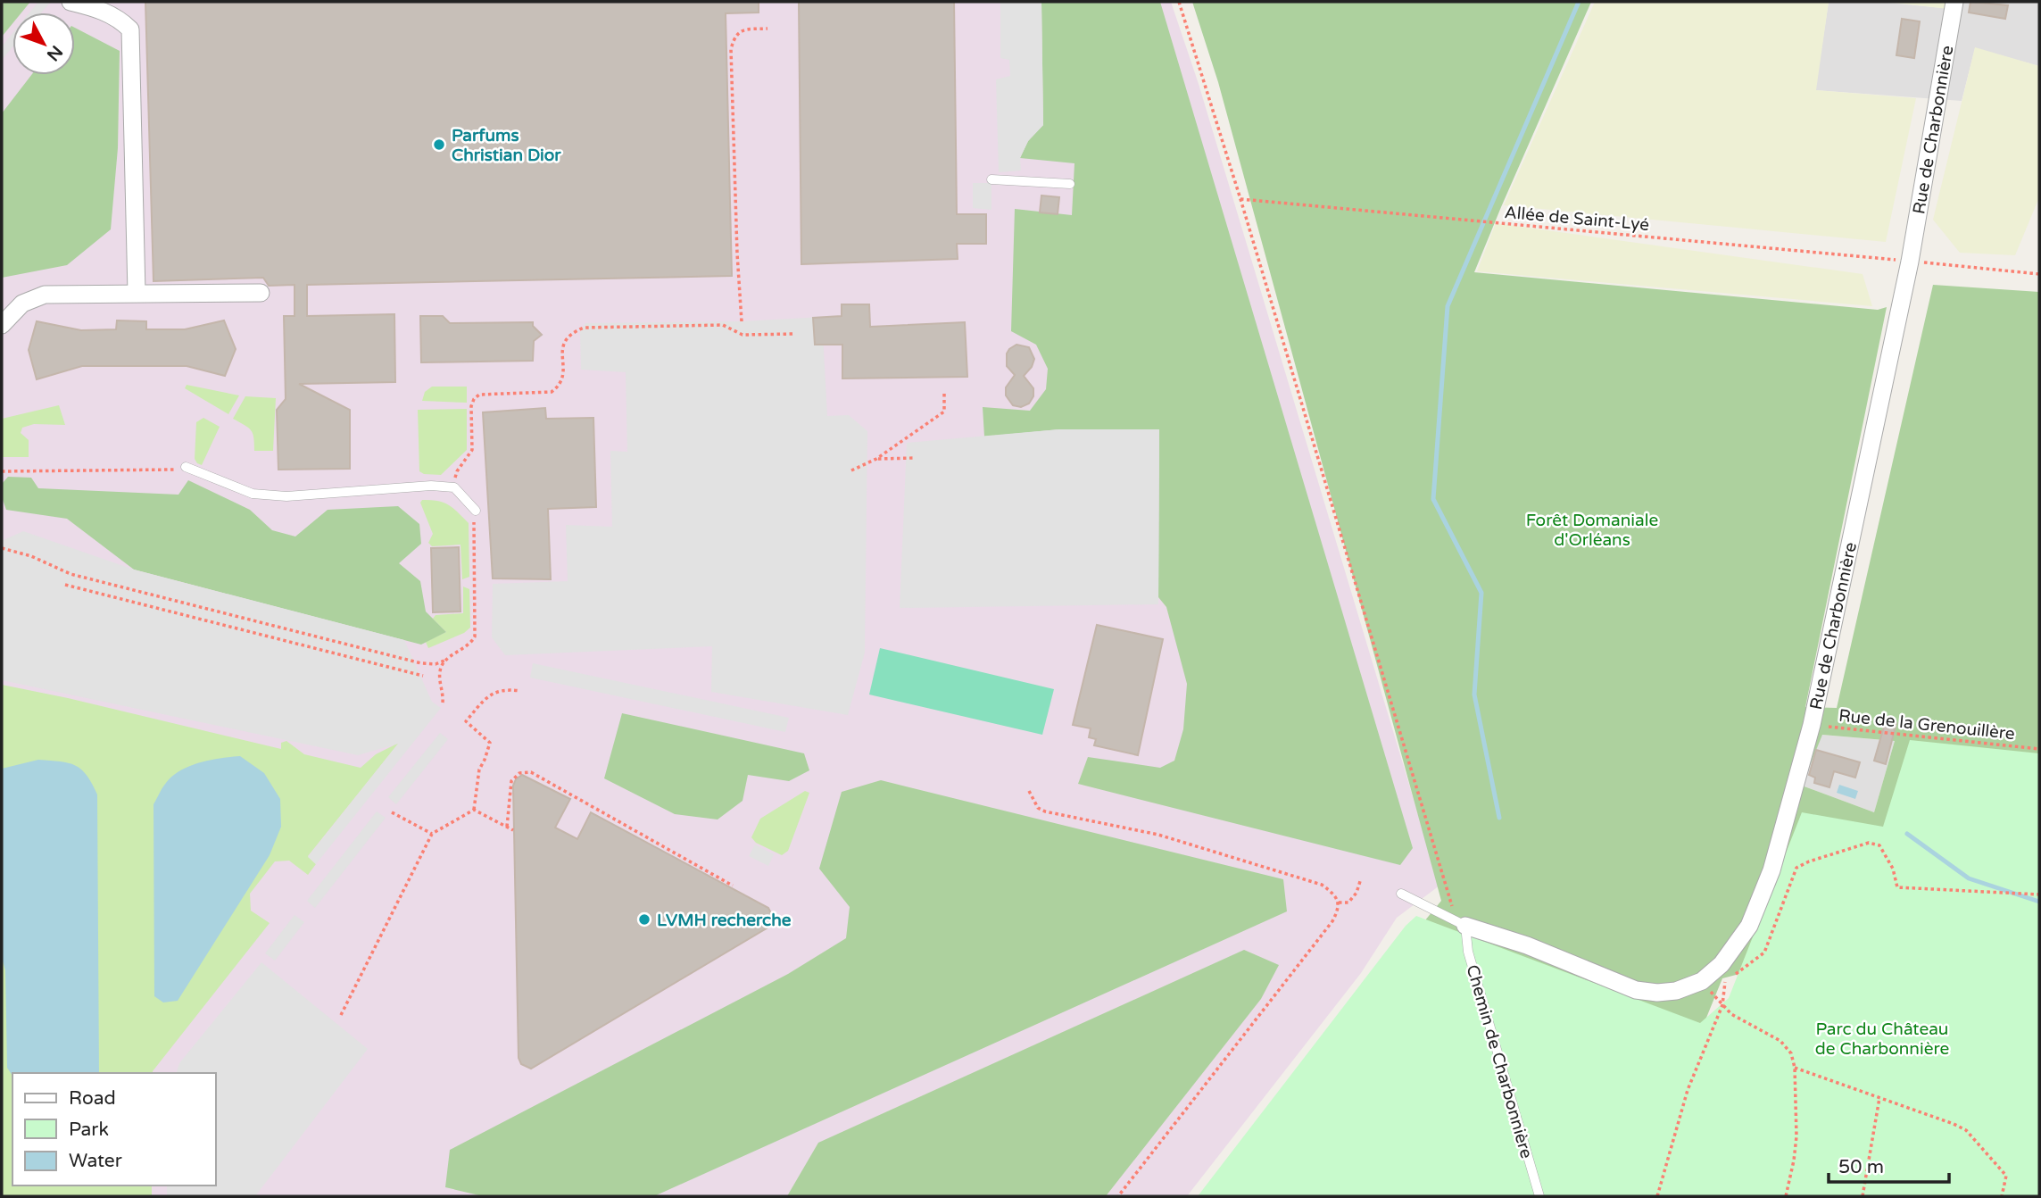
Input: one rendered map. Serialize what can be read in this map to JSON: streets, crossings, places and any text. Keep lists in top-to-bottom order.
{
  "streets": {
    "street": ["Rue de Charbonnière"],
    "lane": ["Chemin de Charbonnière"],
    "path": ["Allée de Saint-Lyé", "Rue de la Grenouillère"]
  },
  "crossings": [
    ["Rue de Charbonnière", "Allée de Saint-Lyé"],
    ["Rue de Charbonnière", "Rue de la Grenouillère"],
    ["Rue de Charbonnière", "Chemin de Charbonnière"]
  ],
  "parks": ["Forêt Domaniale d'Orléans", "Parc du Château de Charbonnière"],
  "places": ["Parfums Christian Dior", "LVMH recherche"],
  "legend": ["Road", "Park", "Water"],
  "scale_bar": "50 m",
  "north": "bottom right"
}
